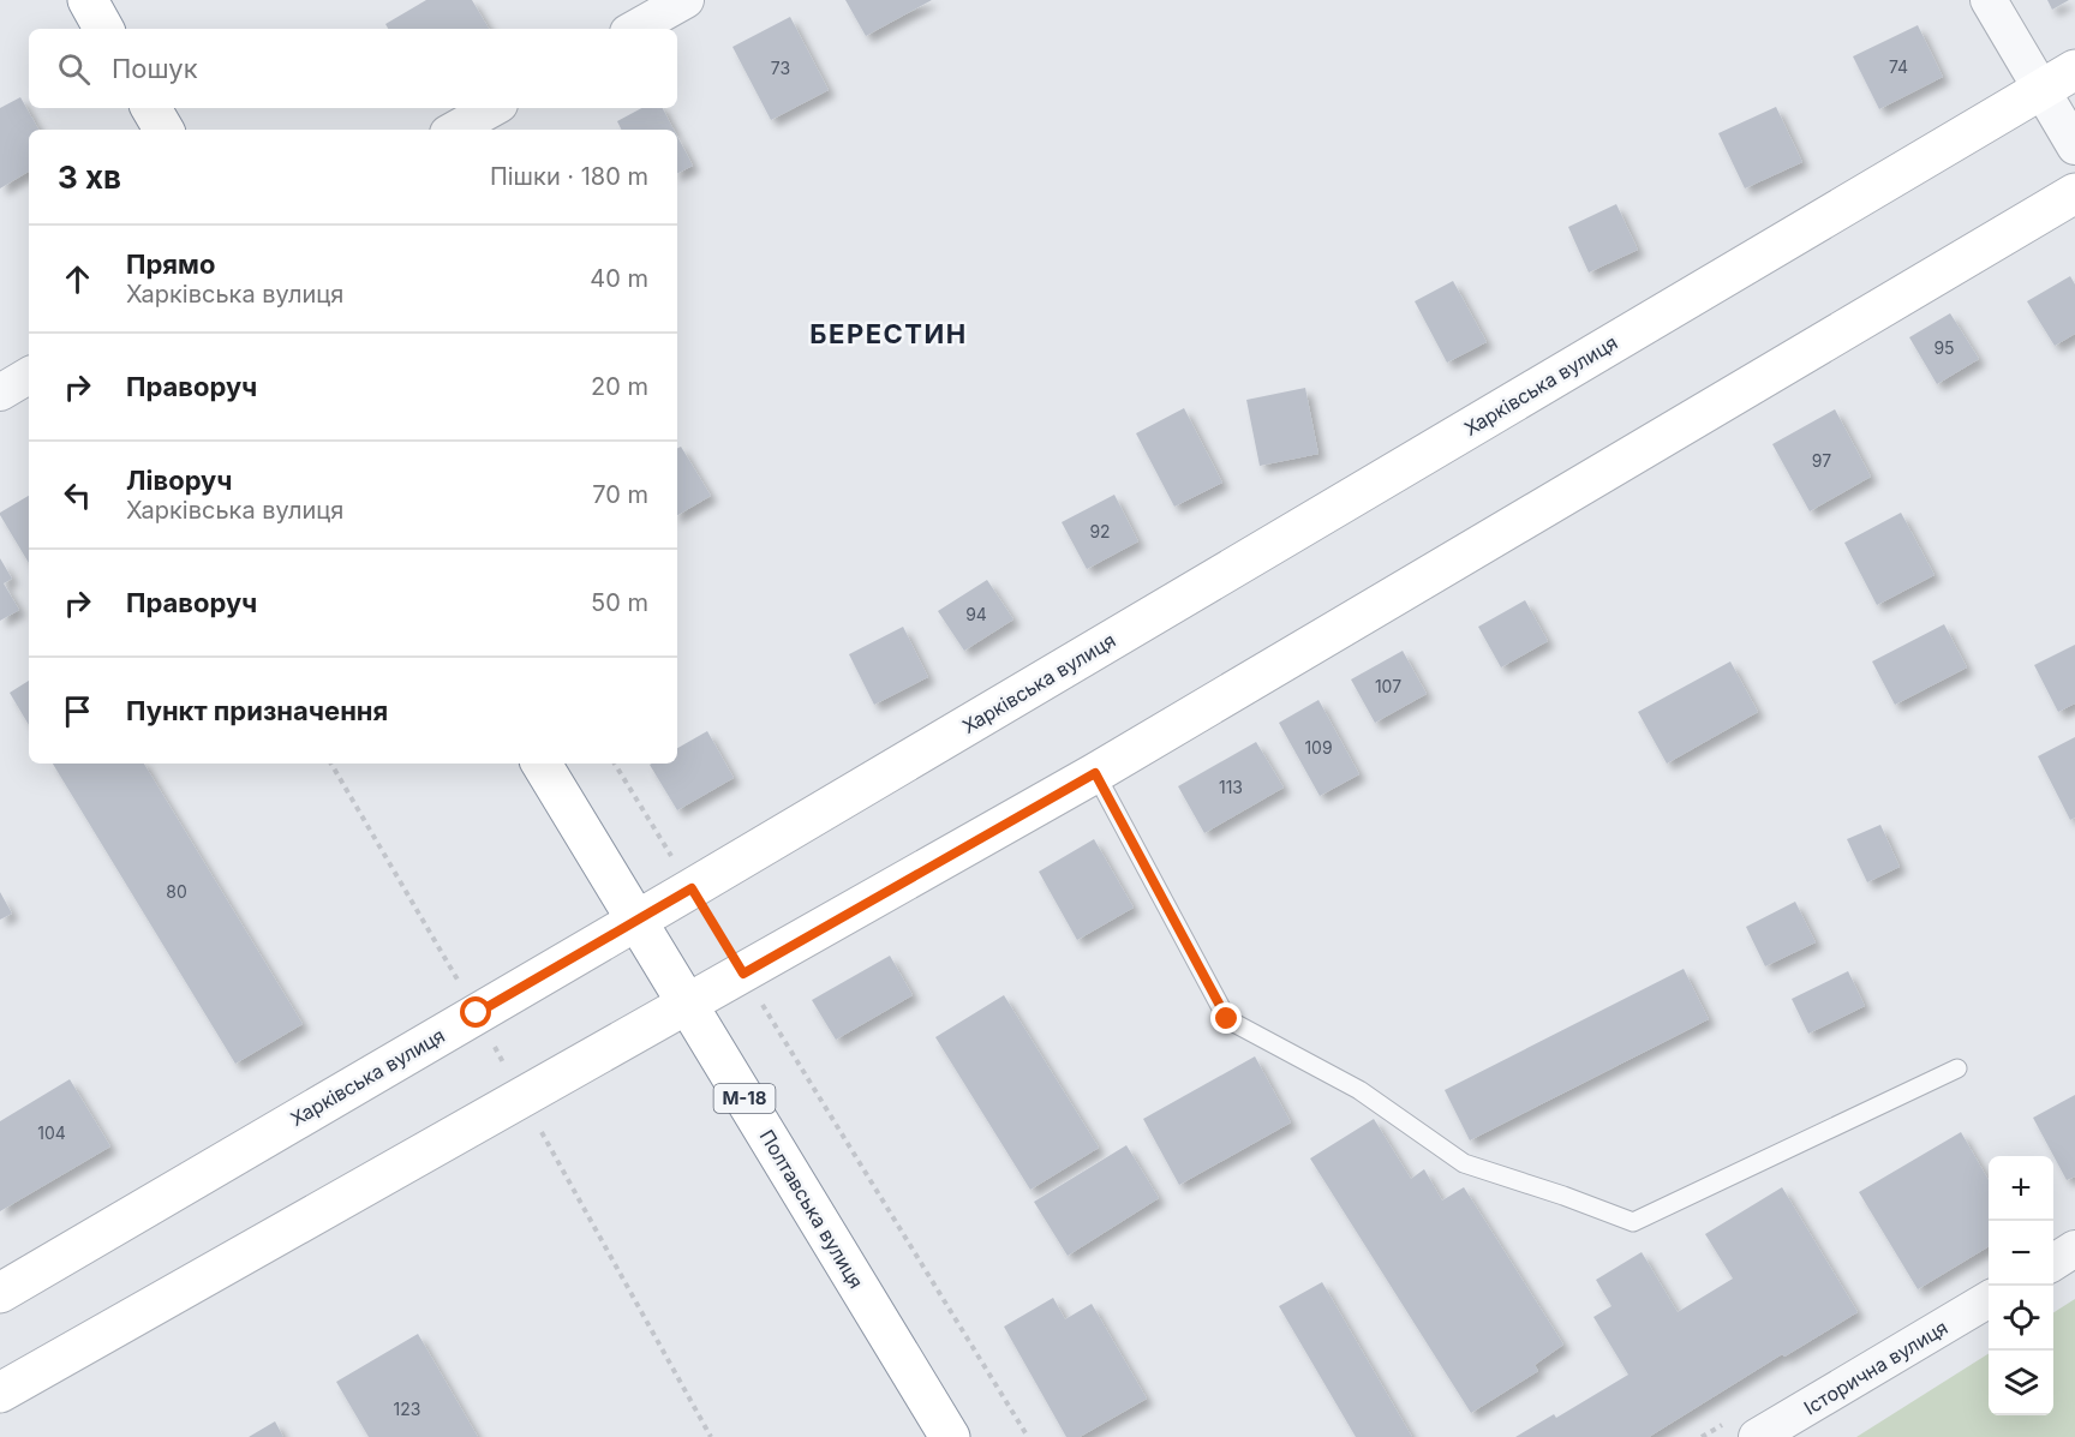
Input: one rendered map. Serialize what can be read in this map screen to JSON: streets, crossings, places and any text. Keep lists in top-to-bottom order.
{
  "streets": {
    "main road": ["Харківська вулиця", "М-18", "Полтавська вулиця"],
    "street": ["Історична вулиця"]
  },
  "crossings": [
    ["Харківська вулиця", "Полтавська вулиця"]
  ],
  "districts": ["БЕРЕСТИН"],
  "house_numbers": [
    "74",
    "73",
    "95",
    "97",
    "92",
    "94",
    "107",
    "109",
    "113",
    "80",
    "104",
    "123"
  ],
  "page": {
    "search": "Пошук",
    "heading": ["3 хв", "Пішки · 180 m"],
    "list": [
      ["Прямо", "Харківська вулиця", "40 m"],
      ["Праворуч", "20 m"],
      ["Ліворуч", "Харківська вулиця", "70 m"],
      ["Праворуч", "50 m"],
      "Пункт призначення"
    ],
    "map_buttons": ["+", "−"]
  }
}
